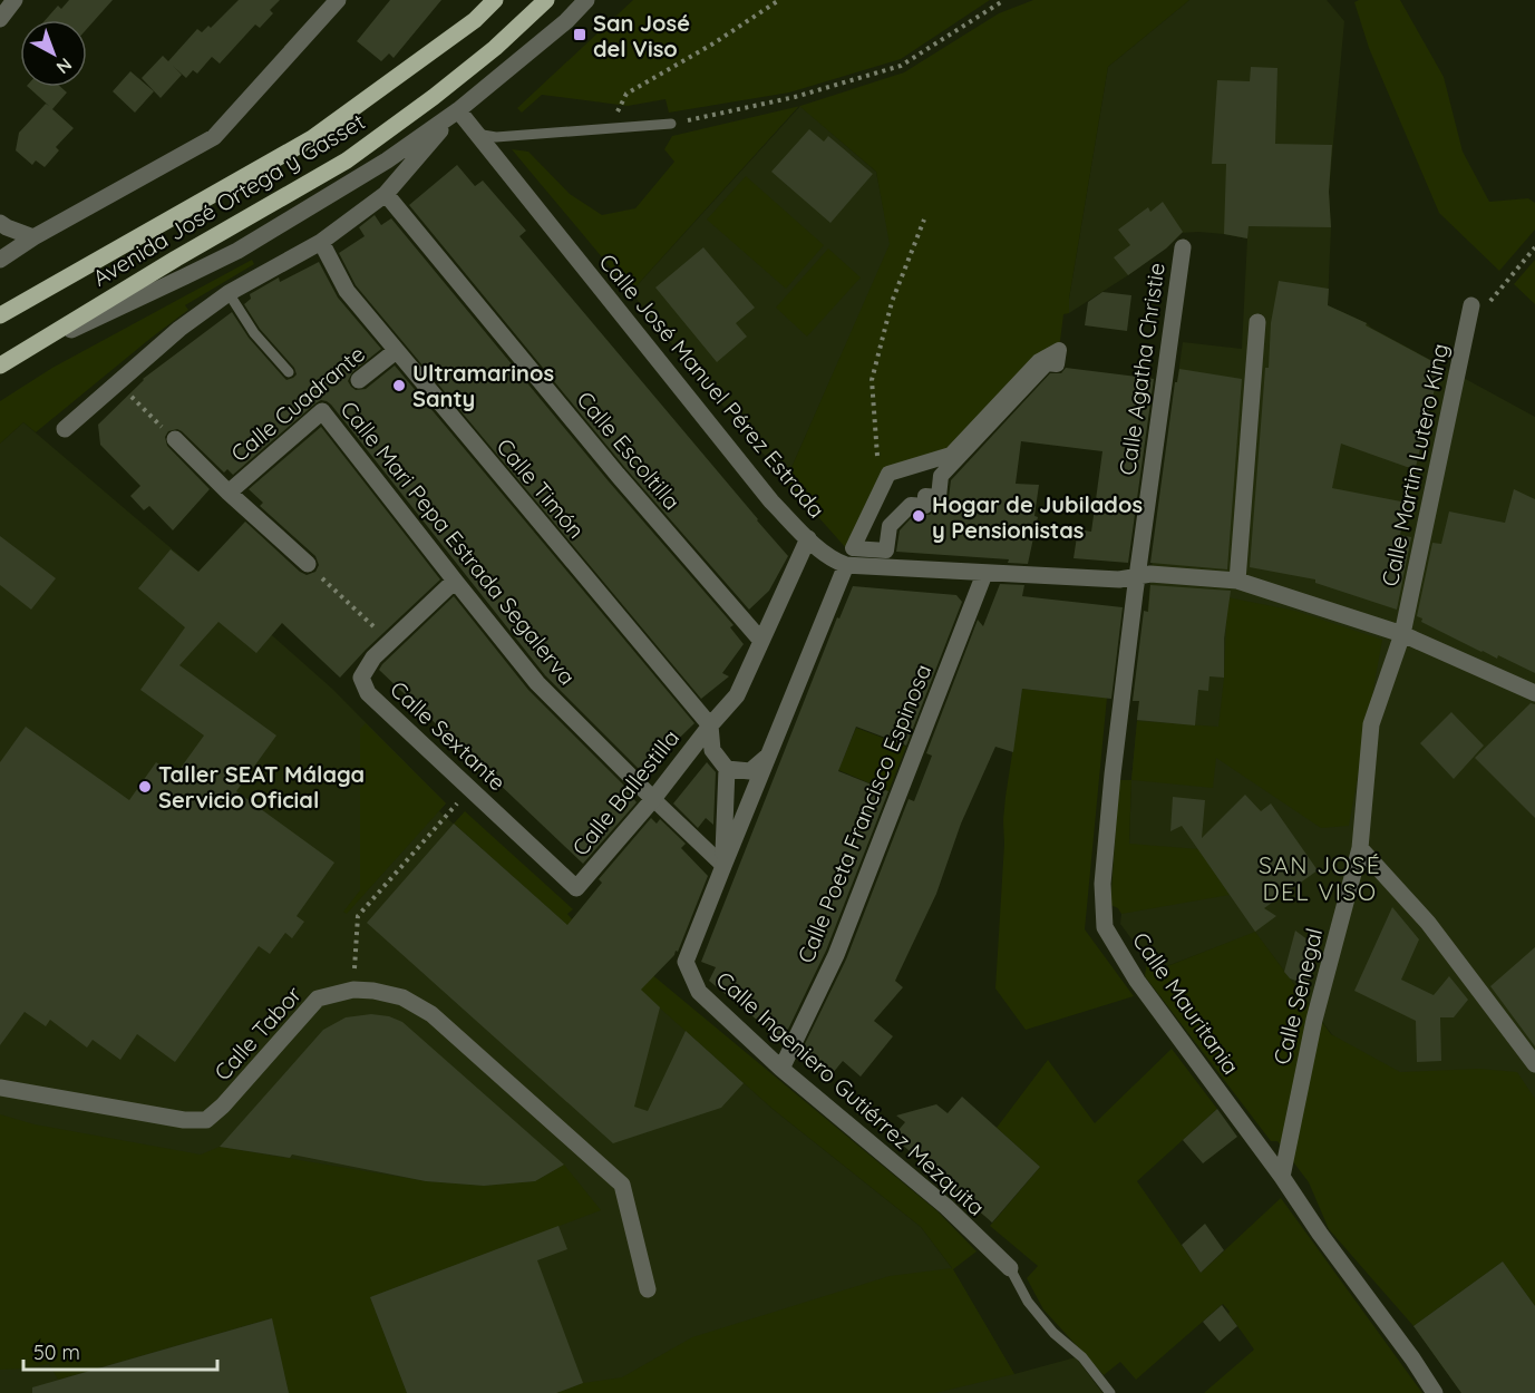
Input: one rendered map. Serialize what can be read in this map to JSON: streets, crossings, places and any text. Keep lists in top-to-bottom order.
{
  "streets": {
    "main road": ["Avenida José Ortega y Gasset"],
    "street": [
      "Calle Agatha Christie",
      "Calle José Manuel Pérez Estrada",
      "Calle Cuadrante",
      "Calle Escoltilla",
      "Calle Martin Lutero King",
      "Calle Timón",
      "Calle Mari Pepa Estrada Segalerva",
      "Calle Sextante",
      "Calle Ballestilla",
      "Calle Poeta Francisco Espinosa",
      "Calle Senegal",
      "Calle Mauritania",
      "Calle Tabor",
      "Calle Ingeniero Gutiérrez Mezquita"
    ]
  },
  "crossings": [
    ["Avenida José Ortega y Gasset", "Calle José Manuel Pérez Estrada"],
    ["Calle Agatha Christie", "Calle José Manuel Pérez Estrada"],
    ["Calle Agatha Christie", "Calle Mauritania"],
    ["Calle José Manuel Pérez Estrada", "Calle Martin Lutero King"],
    ["Calle José Manuel Pérez Estrada", "Calle Poeta Francisco Espinosa"],
    ["Calle José Manuel Pérez Estrada", "Calle Senegal"],
    ["Calle José Manuel Pérez Estrada", "Calle Mauritania"],
    ["Calle José Manuel Pérez Estrada", "Calle Ingeniero Gutiérrez Mezquita"],
    ["Calle Cuadrante", "Calle Timón"],
    ["Calle Cuadrante", "Calle Mari Pepa Estrada Segalerva"],
    ["Calle Martin Lutero King", "Calle Senegal"],
    ["Calle Timón", "Calle Ballestilla"],
    ["Calle Mari Pepa Estrada Segalerva", "Calle Sextante"],
    ["Calle Mari Pepa Estrada Segalerva", "Calle Ballestilla"],
    ["Calle Mari Pepa Estrada Segalerva", "Calle Ingeniero Gutiérrez Mezquita"],
    ["Calle Sextante", "Calle Ballestilla"],
    ["Calle Poeta Francisco Espinosa", "Calle Ingeniero Gutiérrez Mezquita"],
    ["Calle Senegal", "Calle Mauritania"]
  ],
  "districts": ["SAN JOSÉ DEL VISO"],
  "places": {
    "transit": ["San José del Viso"],
    "other": ["Ultramarinos Santy", "Hogar de Jubilados y Pensionistas", "Taller SEAT Málaga Servicio Oficial"]
  },
  "scale_bar": "50 m",
  "north": "bottom right"
}
